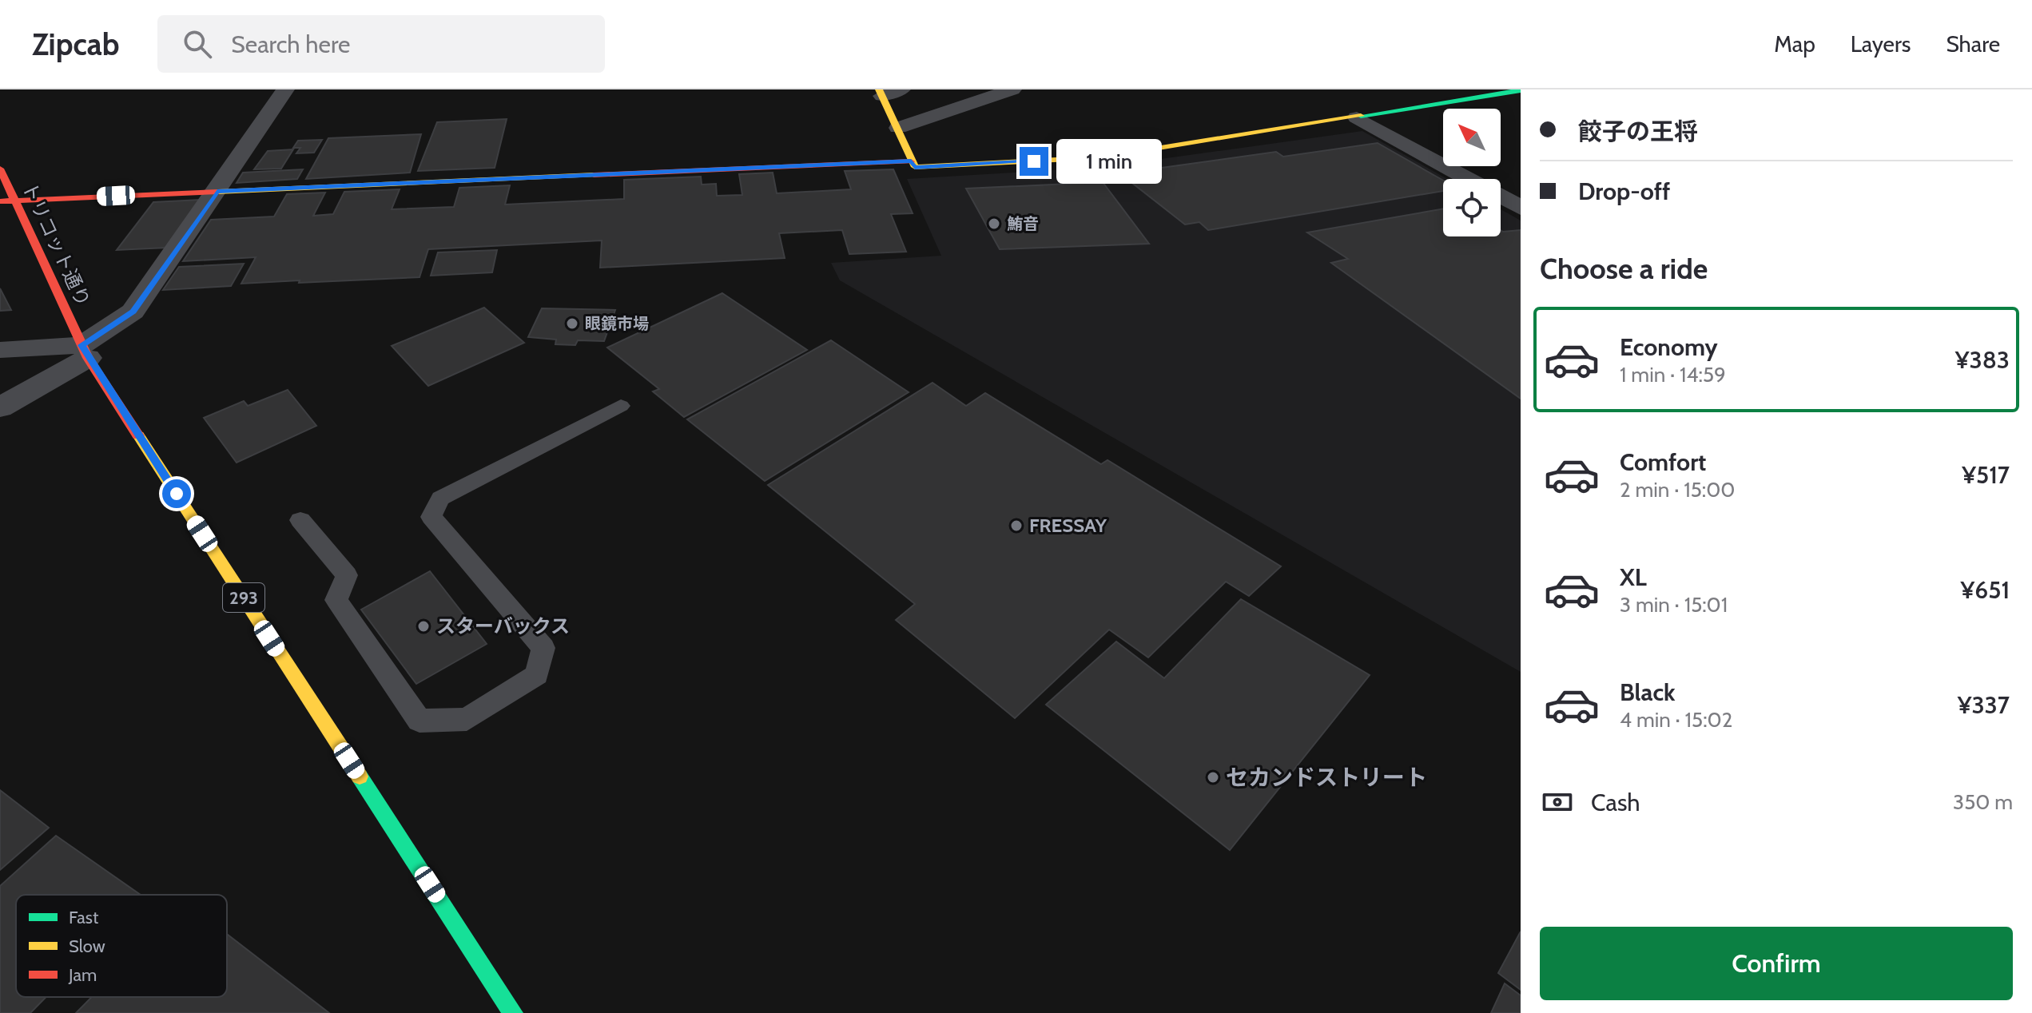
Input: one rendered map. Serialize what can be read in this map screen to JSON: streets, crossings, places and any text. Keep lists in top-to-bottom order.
{
  "streets": {
    "main road": ["トリコット通り", "293"]
  },
  "places": [
    "鮪音",
    "眼鏡市場",
    "FRESSAY",
    "スターバックス",
    "セカンドストリート"
  ],
  "legend": ["Fast", "Slow", "Jam"],
  "north": "top left",
  "page": {
    "header": "Zipcab",
    "search": "Search here",
    "nav": ["Map", "Layers", "Share"],
    "banner": ["餃子の王将", "Drop-off"],
    "bubble": "1 min",
    "heading": "Choose a ride",
    "list": [
      {
        "name": "Economy",
        "note": "1 min · 14:59",
        "value": "¥383"
      },
      {
        "name": "Comfort",
        "note": "2 min · 15:00",
        "value": "¥517"
      },
      {
        "name": "XL",
        "note": "3 min · 15:01",
        "value": "¥651"
      },
      {
        "name": "Black",
        "note": "4 min · 15:02",
        "value": "¥337"
      }
    ],
    "pay": ["Cash", "350 m"],
    "buttons": "Confirm"
  }
}
